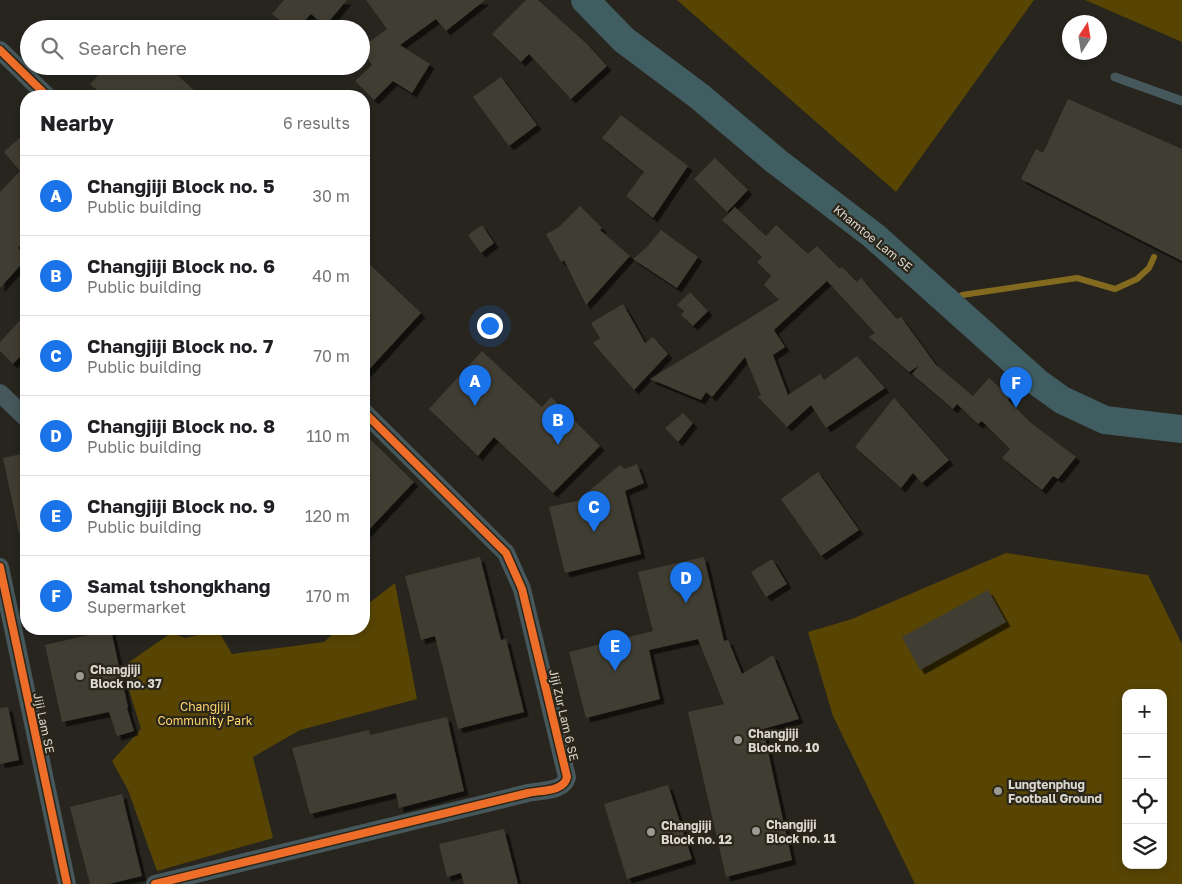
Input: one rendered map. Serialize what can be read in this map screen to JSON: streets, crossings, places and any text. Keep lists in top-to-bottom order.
{
  "streets": {
    "main road": ["Khamtoe Lam SE"],
    "street": ["Jiji Zur Lam 6 SE", "Jiji Lam SE"]
  },
  "parks": ["Changjiji Community Park"],
  "places": [
    "Changjiji Block no. 37",
    "Changjiji Block no. 10",
    "Lungtenphug Football Ground",
    "Changjiji Block no. 11",
    "Changjiji Block no. 12"
  ],
  "north": "top",
  "page": {
    "search": "Search here",
    "heading": ["Nearby", "6 results"],
    "list": [
      {
        "mark": "A",
        "name": "Changjiji Block no. 5",
        "note": "Public building",
        "value": "30 m"
      },
      {
        "mark": "B",
        "name": "Changjiji Block no. 6",
        "note": "Public building",
        "value": "40 m"
      },
      {
        "mark": "C",
        "name": "Changjiji Block no. 7",
        "note": "Public building",
        "value": "70 m"
      },
      {
        "mark": "D",
        "name": "Changjiji Block no. 8",
        "note": "Public building",
        "value": "110 m"
      },
      {
        "mark": "E",
        "name": "Changjiji Block no. 9",
        "note": "Public building",
        "value": "120 m"
      },
      {
        "mark": "F",
        "name": "Samal tshongkhang",
        "note": "Supermarket",
        "value": "170 m"
      }
    ],
    "pins": [
      "A",
      "F",
      "B",
      "C",
      "D",
      "E"
    ],
    "map_buttons": ["+", "−"]
  }
}
